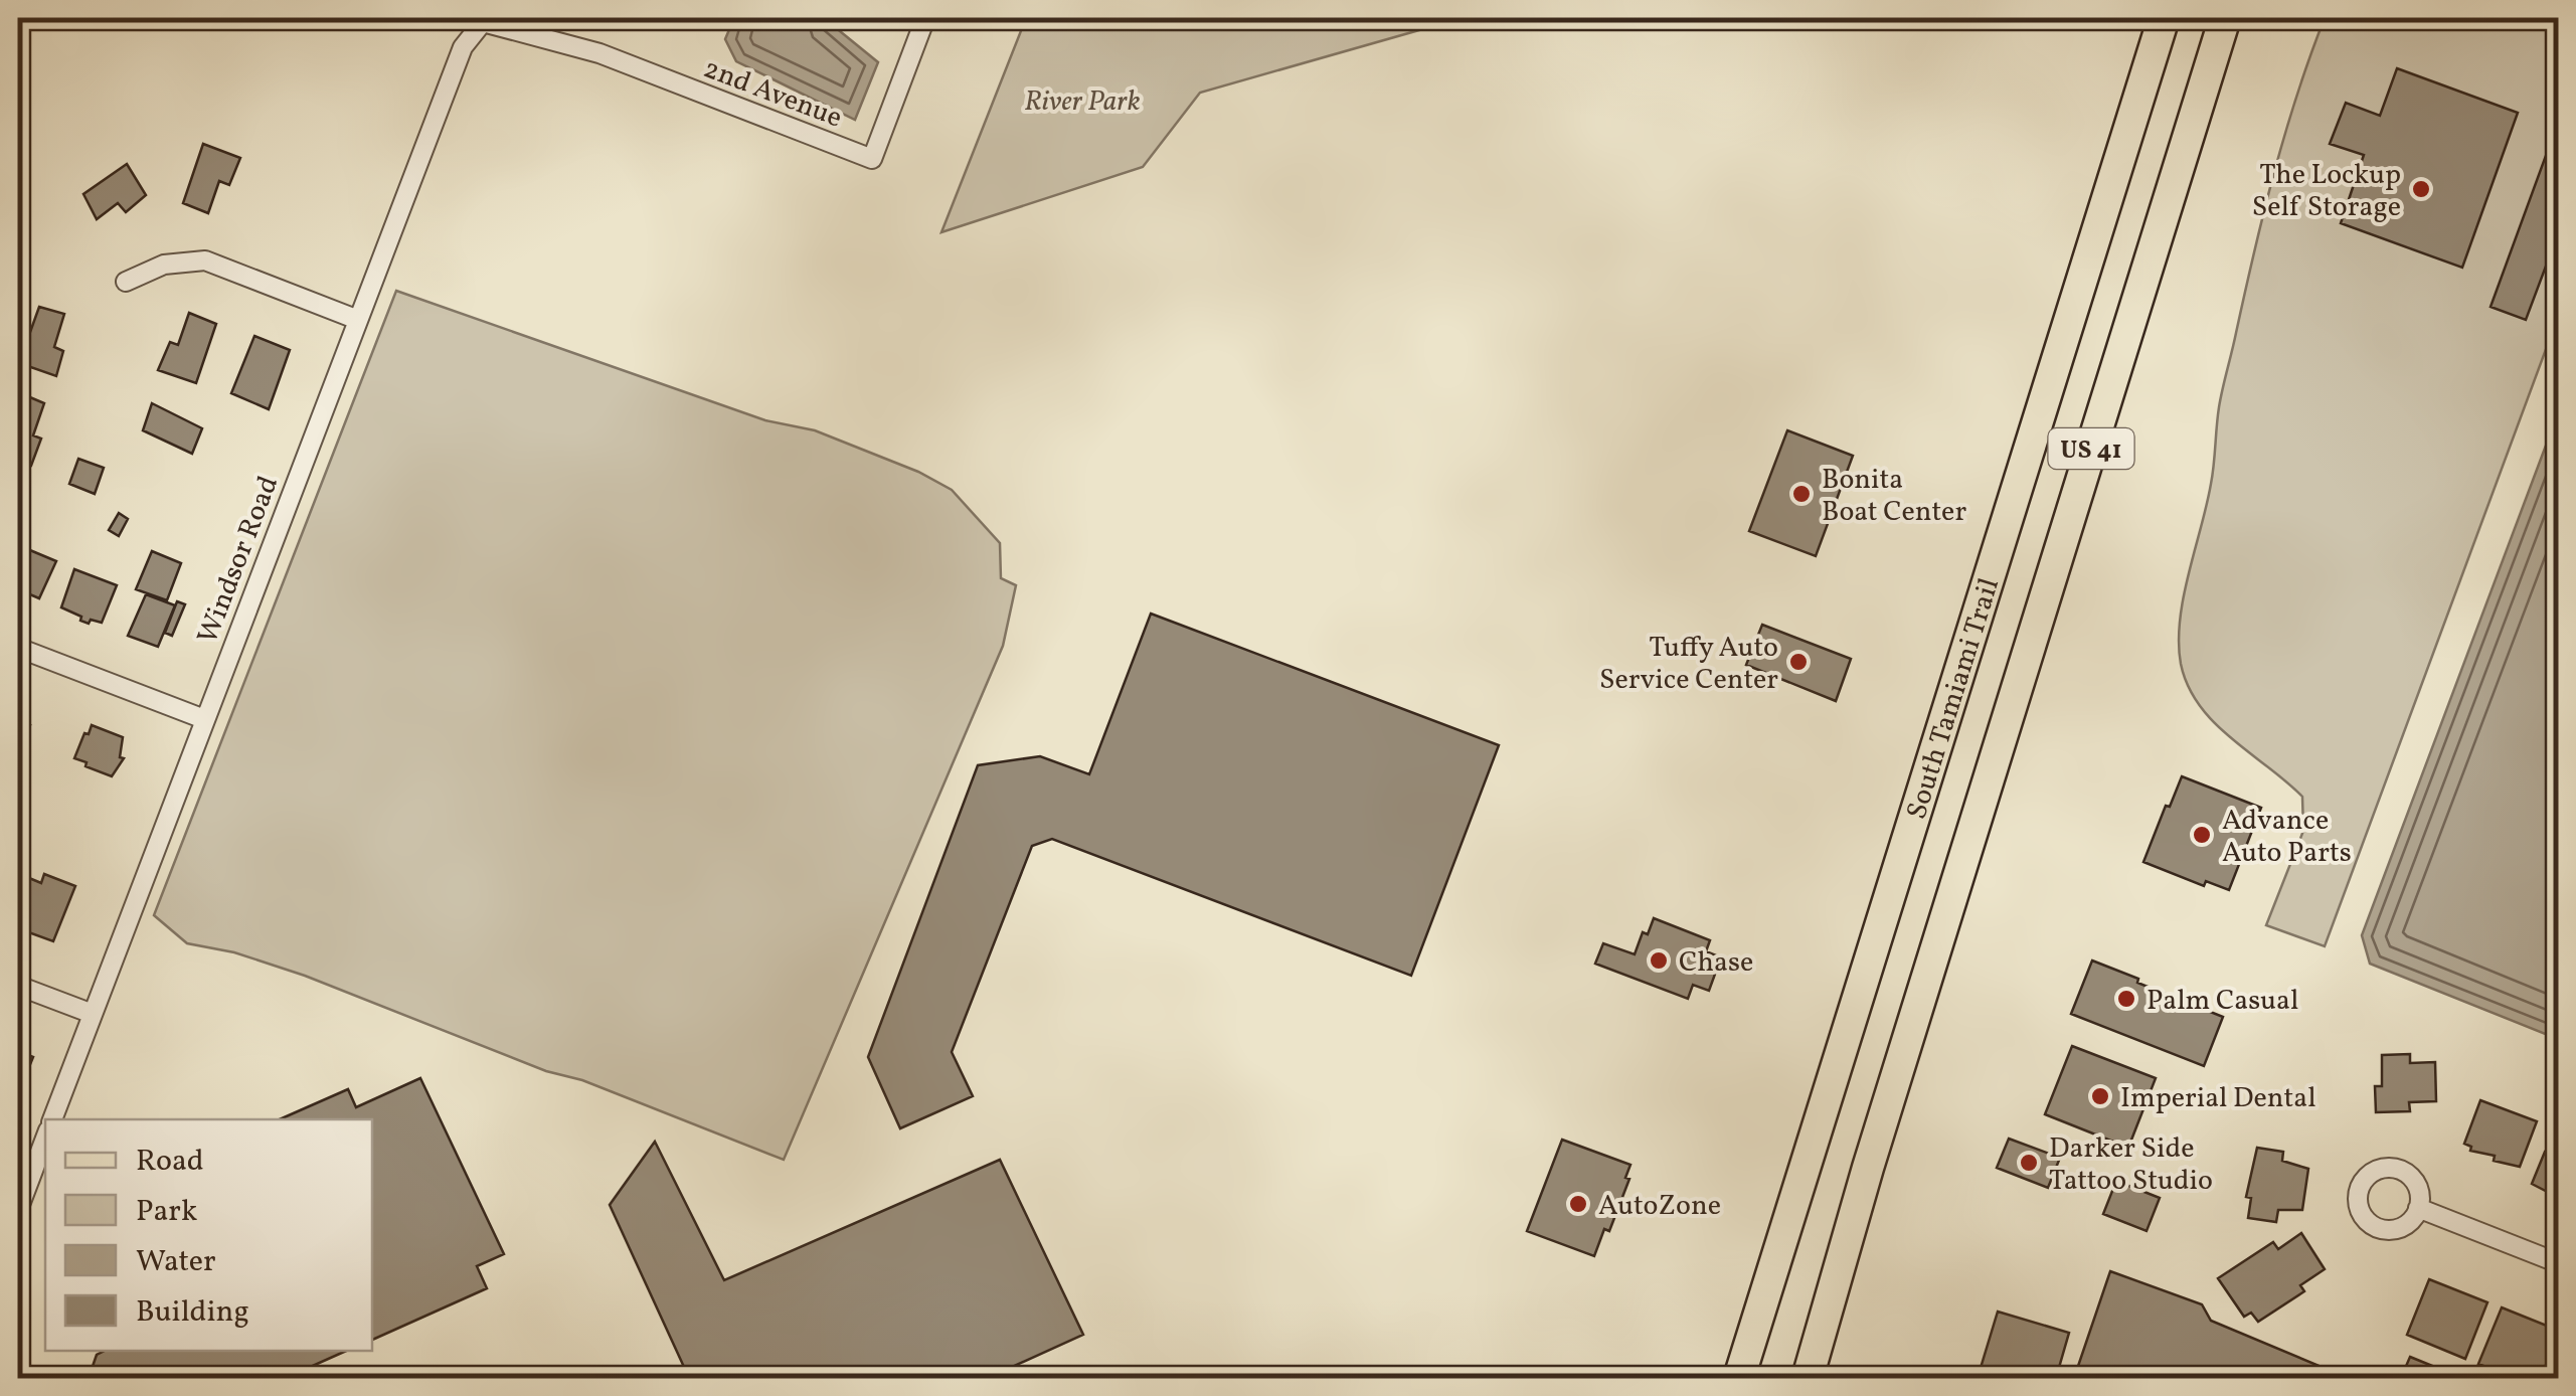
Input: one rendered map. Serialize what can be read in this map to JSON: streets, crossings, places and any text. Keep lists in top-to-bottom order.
{
  "streets": {
    "main road": ["US 41", "South Tamiami Trail"],
    "street": ["2nd Avenue", "Windsor Road"]
  },
  "crossings": [
    ["2nd Avenue", "Windsor Road"]
  ],
  "parks": ["River Park"],
  "places": [
    "The Lockup Self Storage",
    "Bonita Boat Center",
    "Tuffy Auto Service Center",
    "Advance Auto Parts",
    "Chase",
    "Palm Casual",
    "Imperial Dental",
    "Darker Side Tattoo Studio",
    "AutoZone"
  ],
  "legend": [
    "Road",
    "Park",
    "Water",
    "Building"
  ]
}
